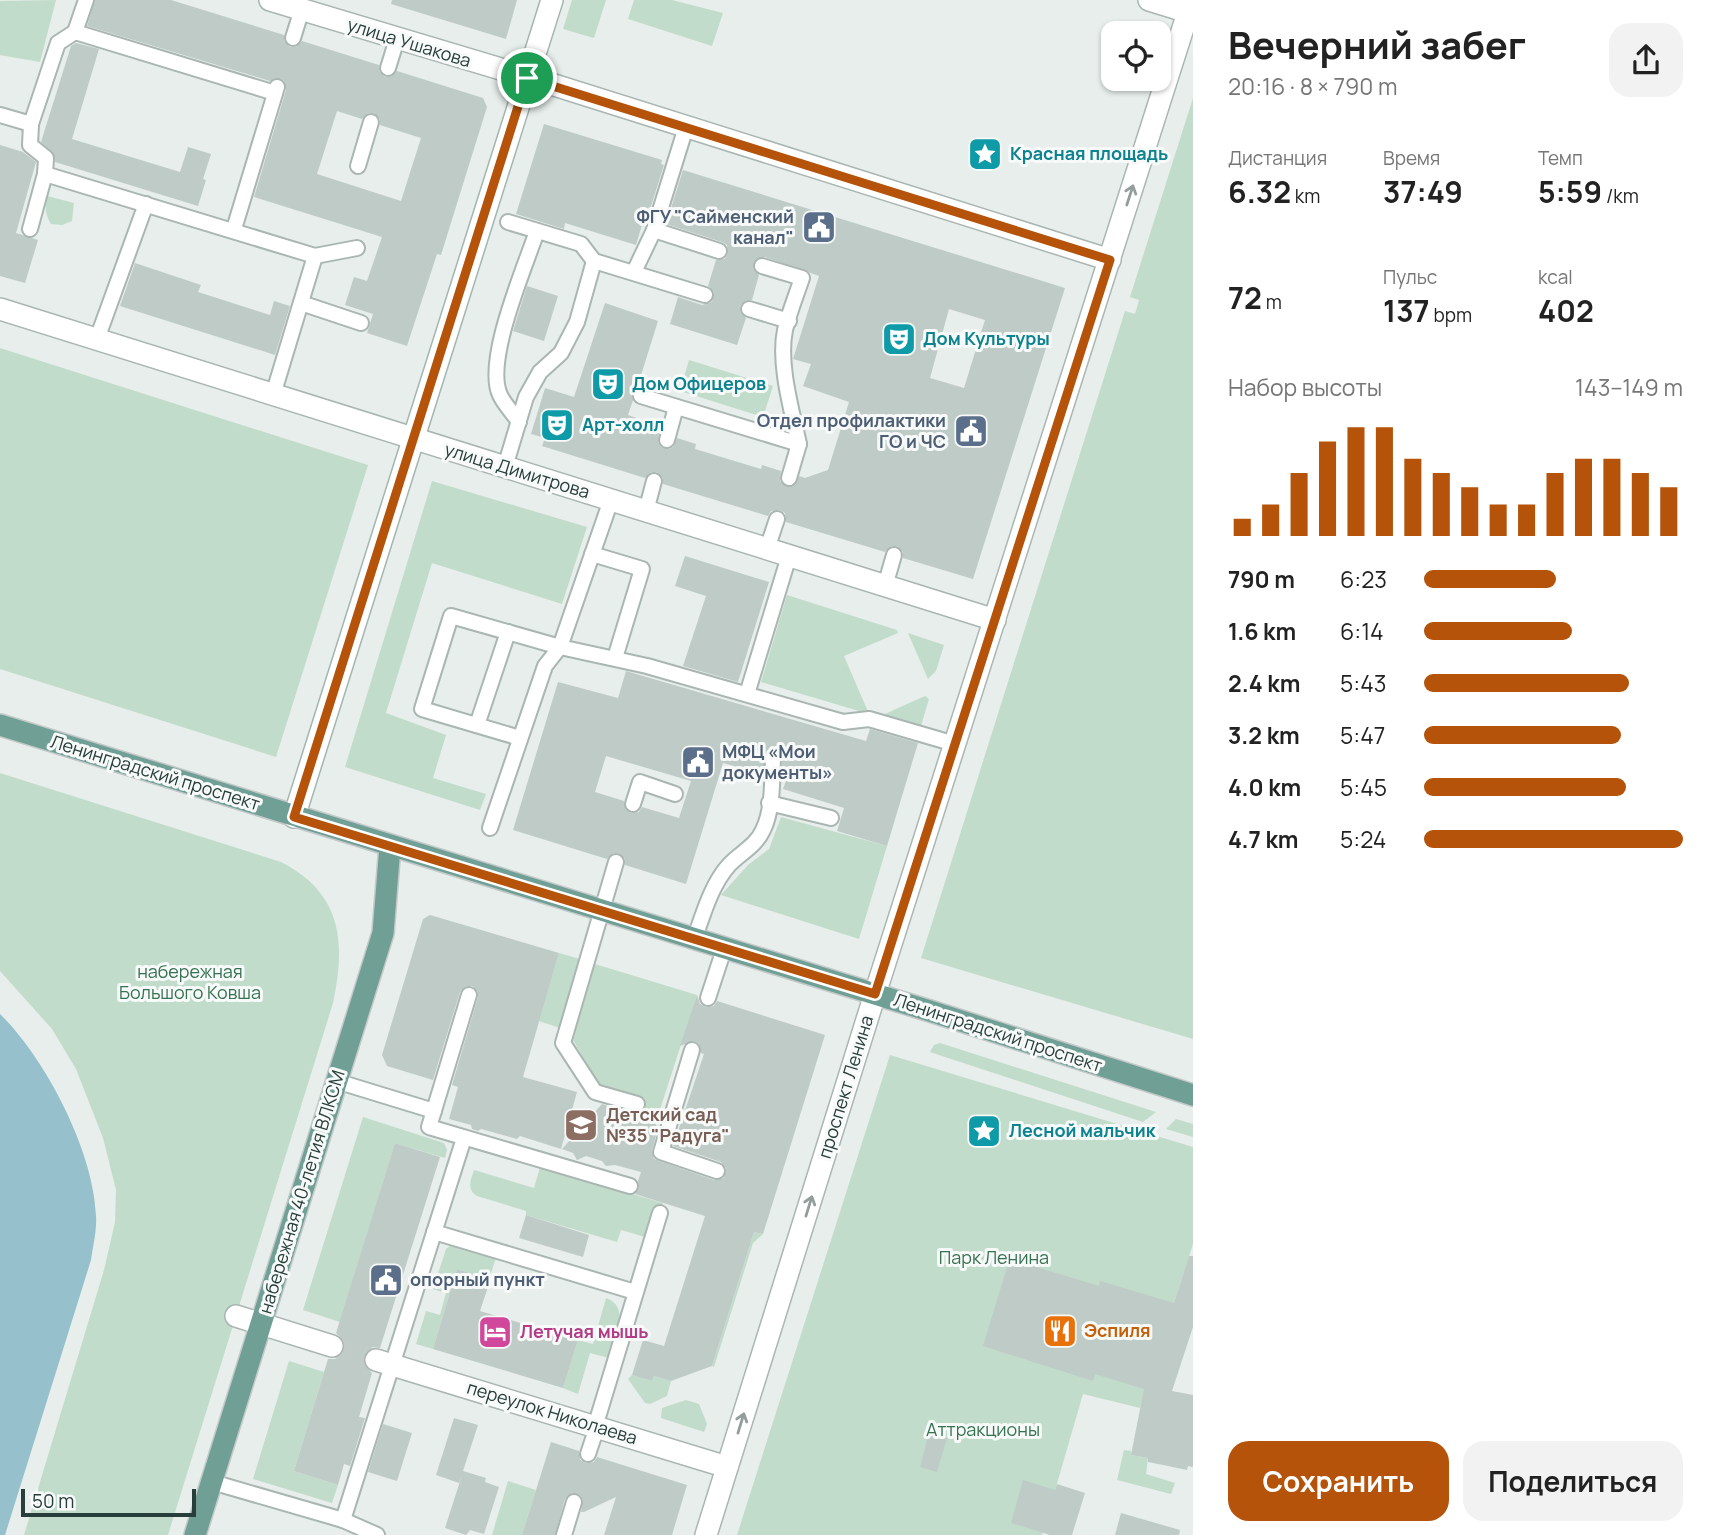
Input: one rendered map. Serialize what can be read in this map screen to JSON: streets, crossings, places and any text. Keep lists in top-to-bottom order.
{
  "streets": {
    "main road": ["Ленинградский проспект", "набережная 40-летия ВЛКСМ"],
    "street": [
      "улица Ушакова",
      "улица Димитрова",
      "проспект Ленина",
      "переулок Николаева"
    ]
  },
  "crossings": [
    ["улица Ушакова", "проспект Ленина"],
    ["улица Димитрова", "проспект Ленина"],
    ["Ленинградский проспект", "проспект Ленина"],
    ["Ленинградский проспект", "набережная 40-летия ВЛКСМ"],
    ["проспект Ленина", "переулок Николаева"]
  ],
  "one_way": ["проспект Ленина"],
  "parks": ["набережная Большого Ковша", "Парк Ленина", "Аттракционы"],
  "places": {
    "place": ["Красная площадь", "Лесной мальчик"],
    "public building": [
      "ФГУ \"Сайменский канал\"",
      "Отдел профилактики ГО и ЧС",
      "МФЦ «Мои документы»",
      "опорный пункт"
    ],
    "theatre": ["Дом Культуры", "Дом Офицеров", "Арт-холл"],
    "school or university": ["Детский сад №35 \"Радуга\""],
    "restaurant": ["Эспиля"],
    "hotel": ["Летучая мышь"]
  },
  "scale_bar": "50 m",
  "page": {
    "heading": ["Вечерний забег", "20:16 · 8 × 790 m"],
    "stats": [
      ["Дистанция", "6.32 km"],
      ["Время", "37:49"],
      ["Темп", "5:59 /km"],
      ["72 m"],
      ["Пульс", "137 bpm"],
      ["kcal", "402"]
    ],
    "chart": ["Набор высоты", "143–149 m"],
    "list": [
      {
        "name": "790 m",
        "note": "6:23"
      },
      {
        "name": "1.6 km",
        "note": "6:14"
      },
      {
        "name": "2.4 km",
        "note": "5:43"
      },
      {
        "name": "3.2 km",
        "note": "5:47"
      },
      {
        "name": "4.0 km",
        "note": "5:45"
      },
      {
        "name": "4.7 km",
        "note": "5:24"
      }
    ],
    "buttons": ["Сохранить", "Поделиться"],
    "scale": "50 m"
  }
}
